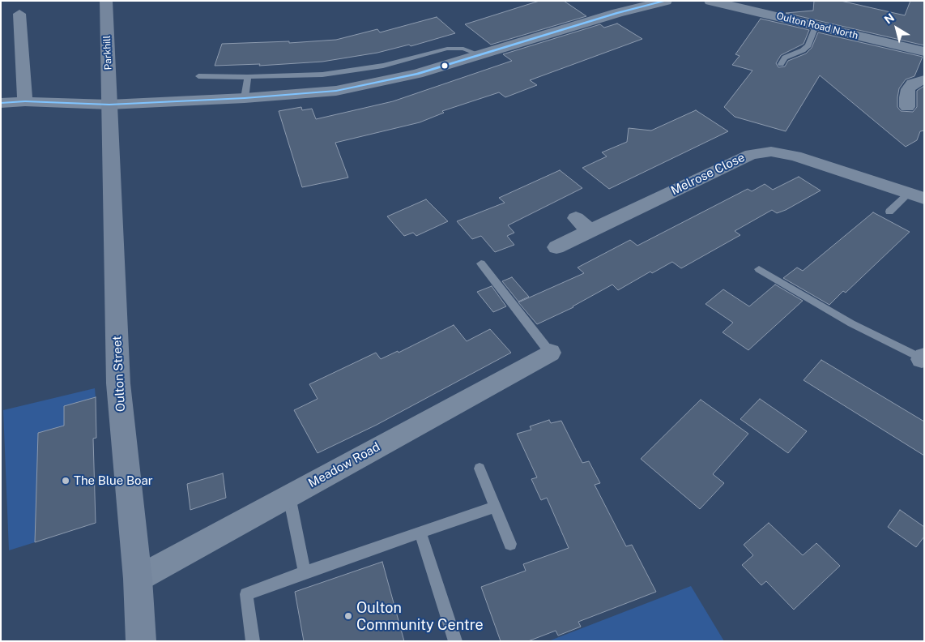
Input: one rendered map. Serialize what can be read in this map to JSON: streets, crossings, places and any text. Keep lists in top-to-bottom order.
{
  "streets": {
    "main road": ["Parkhill", "Oulton Street"],
    "street": ["Oulton Road North", "Melrose Close", "Meadow Road"]
  },
  "crossings": [
    ["Parkhill", "Oulton Street"],
    ["Oulton Street", "Meadow Road"]
  ],
  "places": ["The Blue Boar", "Oulton Community Centre"],
  "north": "top left"
}
